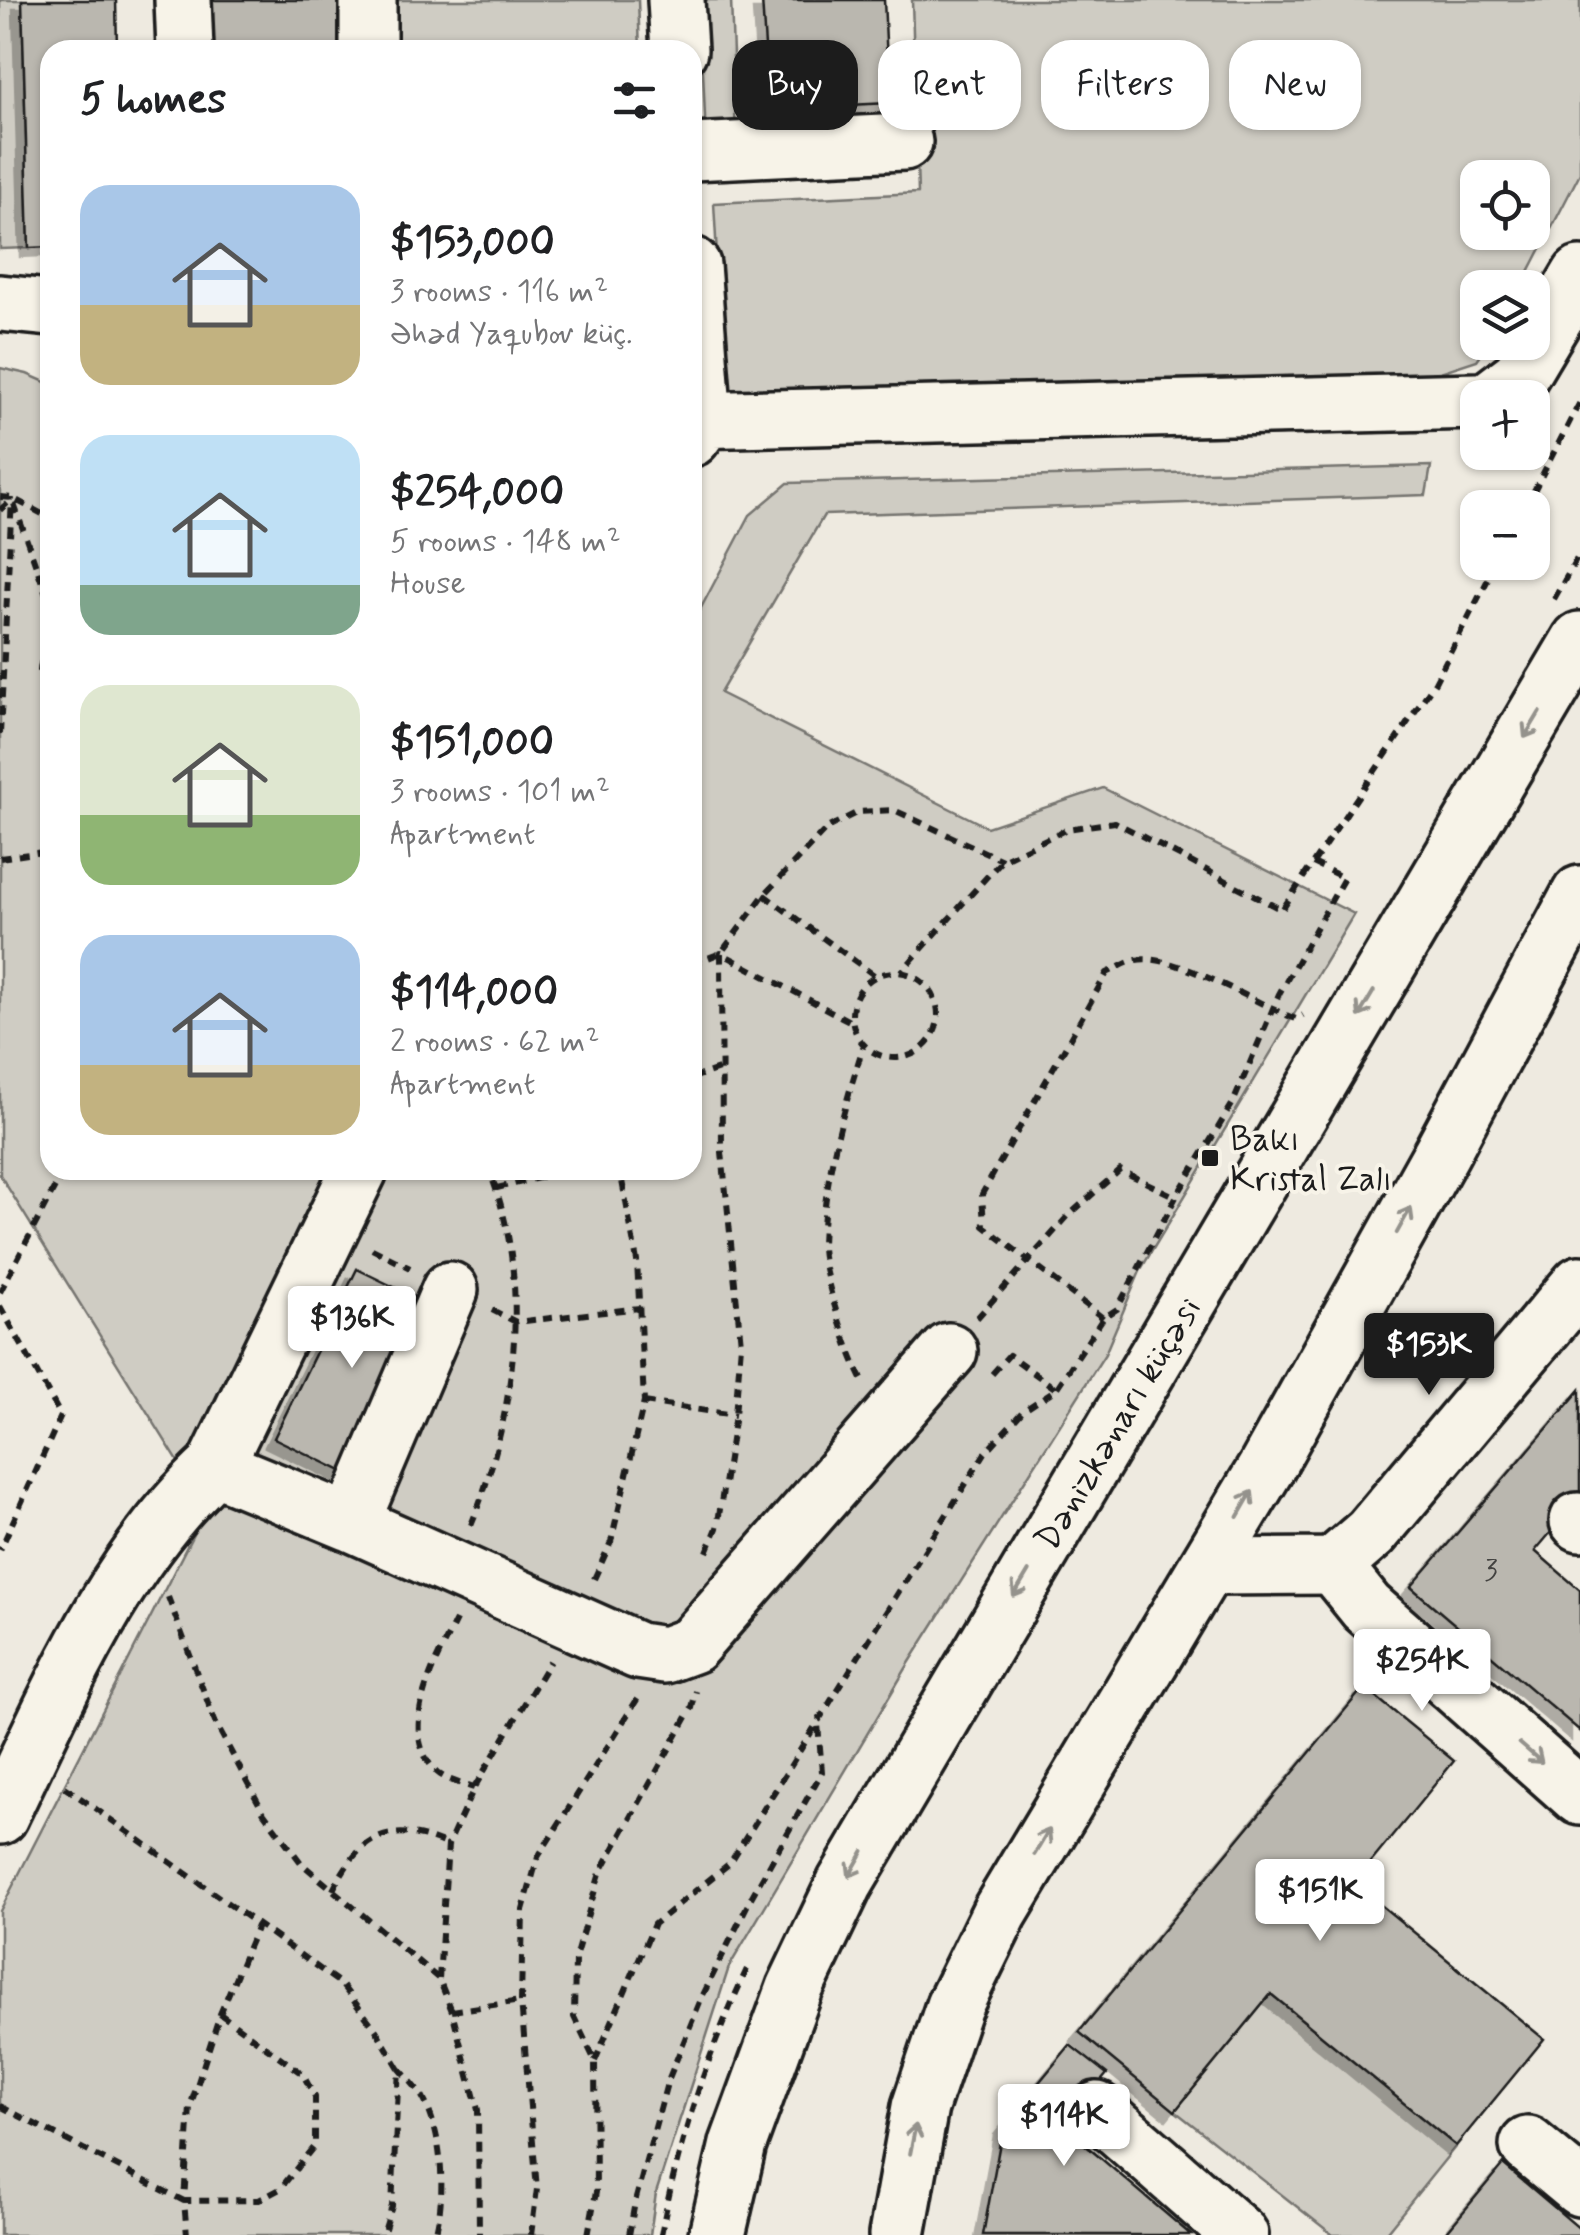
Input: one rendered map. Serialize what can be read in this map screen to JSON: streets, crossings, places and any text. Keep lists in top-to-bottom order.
{
  "streets": {
    "main road": ["Dənizkənarı küçəsi"]
  },
  "places": {
    "transit": ["Bakı Kristal Zalı"]
  },
  "house_numbers": ["3"],
  "page": {
    "chip": [
      "Buy",
      "Rent",
      "Filters",
      "New"
    ],
    "heading": "5 homes",
    "map_buttons": ["+", "−"],
    "list": [
      {
        "name": "$153,000",
        "note": "3 rooms · 116 m² · Əhəd Yaqubov küç."
      },
      {
        "name": "$254,000",
        "note": "5 rooms · 148 m² · House"
      },
      {
        "name": "$151,000",
        "note": "3 rooms · 101 m² · Apartment"
      },
      {
        "name": "$114,000",
        "note": "2 rooms · 62 m² · Apartment"
      }
    ],
    "price": [
      "$136K",
      "$153K",
      "$254K",
      "$151K",
      "$114K"
    ]
  }
}
